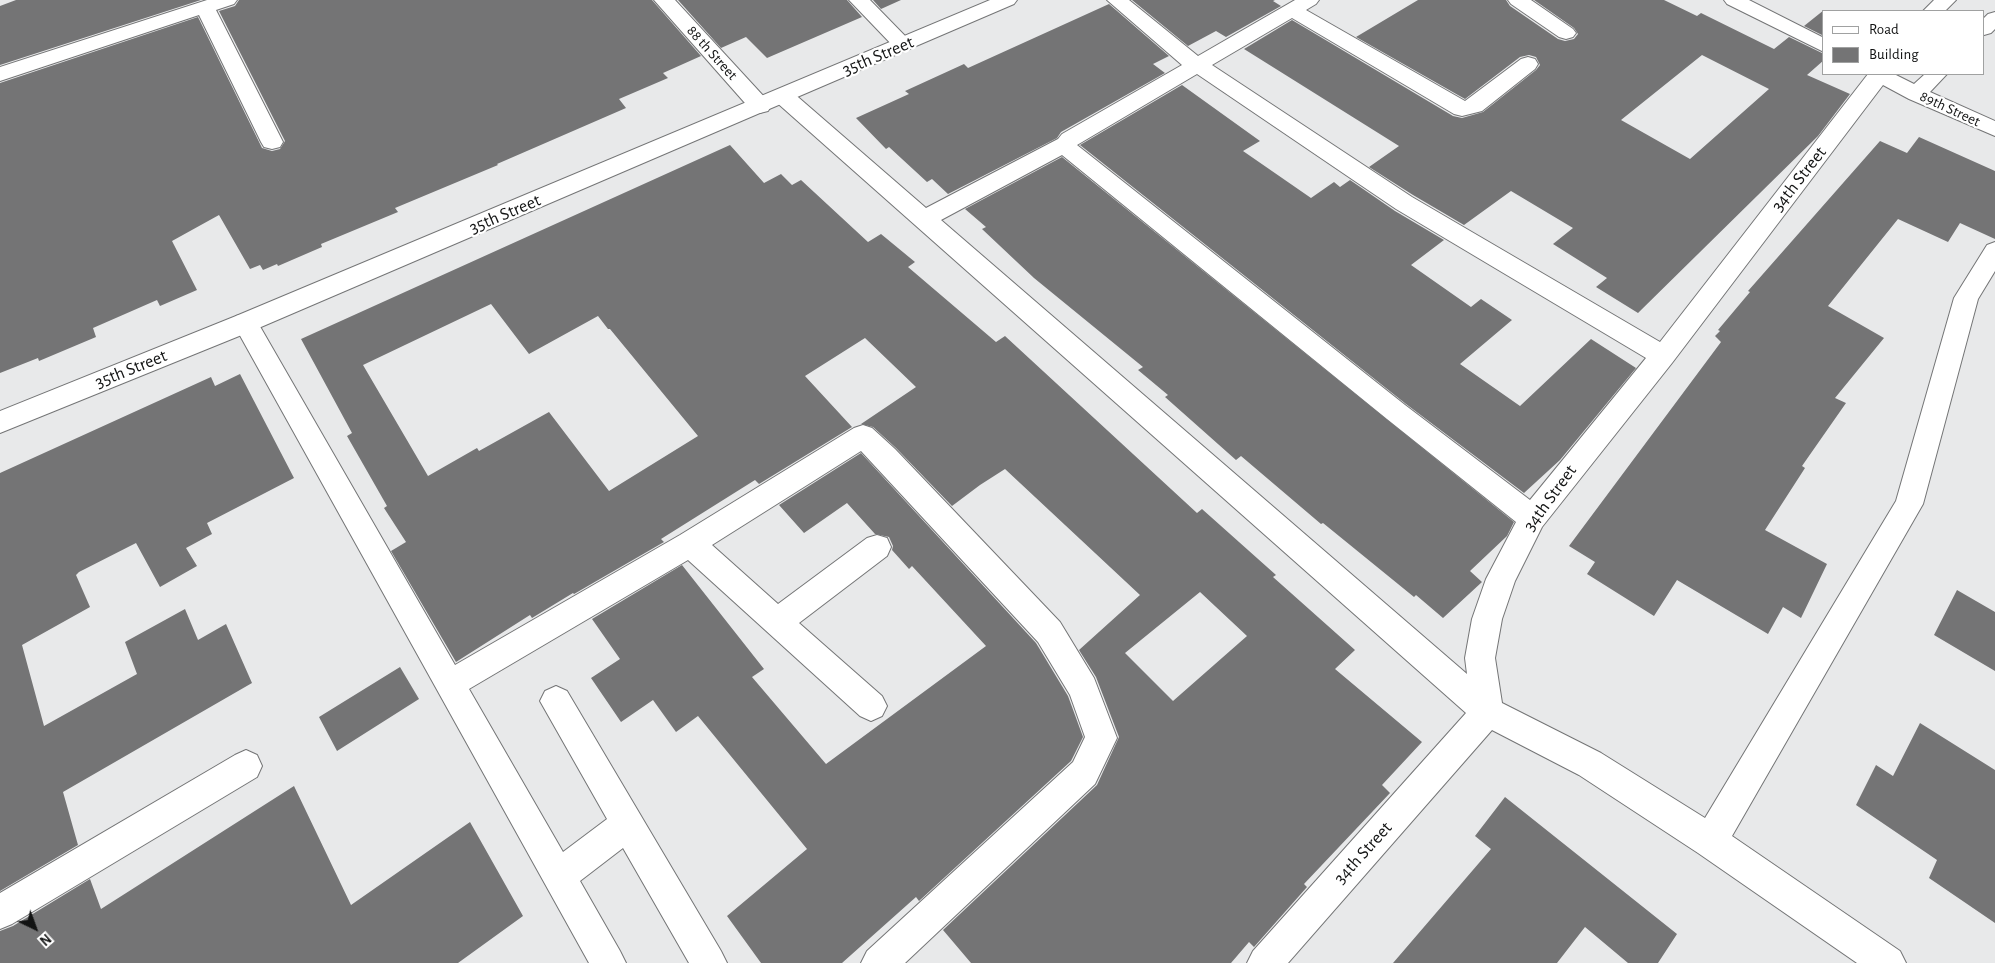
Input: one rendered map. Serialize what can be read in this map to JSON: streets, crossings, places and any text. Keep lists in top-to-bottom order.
{
  "streets": {
    "street": [
      "88 th Street",
      "35th Street",
      "89th Street",
      "34th Street"
    ]
  },
  "crossings": [
    ["88 th Street", "35th Street"]
  ],
  "legend": ["Road", "Building"],
  "north": "bottom right"
}
